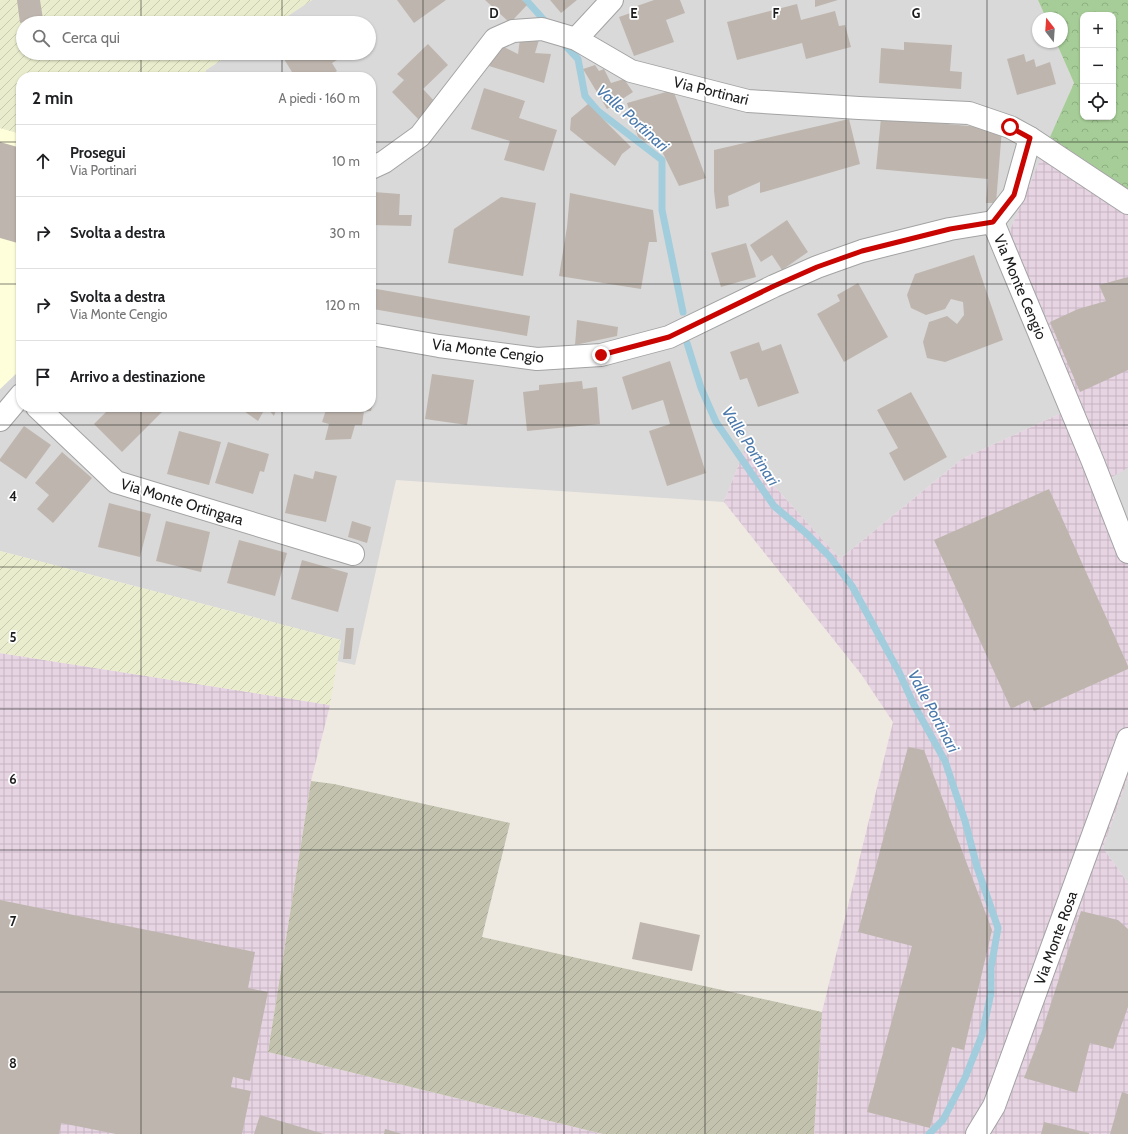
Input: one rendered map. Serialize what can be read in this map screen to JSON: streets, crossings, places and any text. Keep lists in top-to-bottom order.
{
  "streets": {
    "street": [
      "Via Portinari",
      "Via Monte Cengio",
      "Via Monte Ortingara",
      "Via Monte Rosa"
    ]
  },
  "water": ["Valle Portinari"],
  "north": "top",
  "page": {
    "map_buttons": ["+", "−"],
    "search": "Cerca qui",
    "heading": ["2 min", "A piedi · 160 m"],
    "list": [
      ["Prosegui", "Via Portinari", "10 m"],
      ["Svolta a destra", "30 m"],
      ["Svolta a destra", "Via Monte Cengio", "120 m"],
      "Arrivo a destinazione"
    ]
  },
  "grid": {
    "columns": [
      "D",
      "E",
      "F",
      "G"
    ],
    "rows": [
      "4",
      "5",
      "6",
      "7",
      "8"
    ]
  }
}
